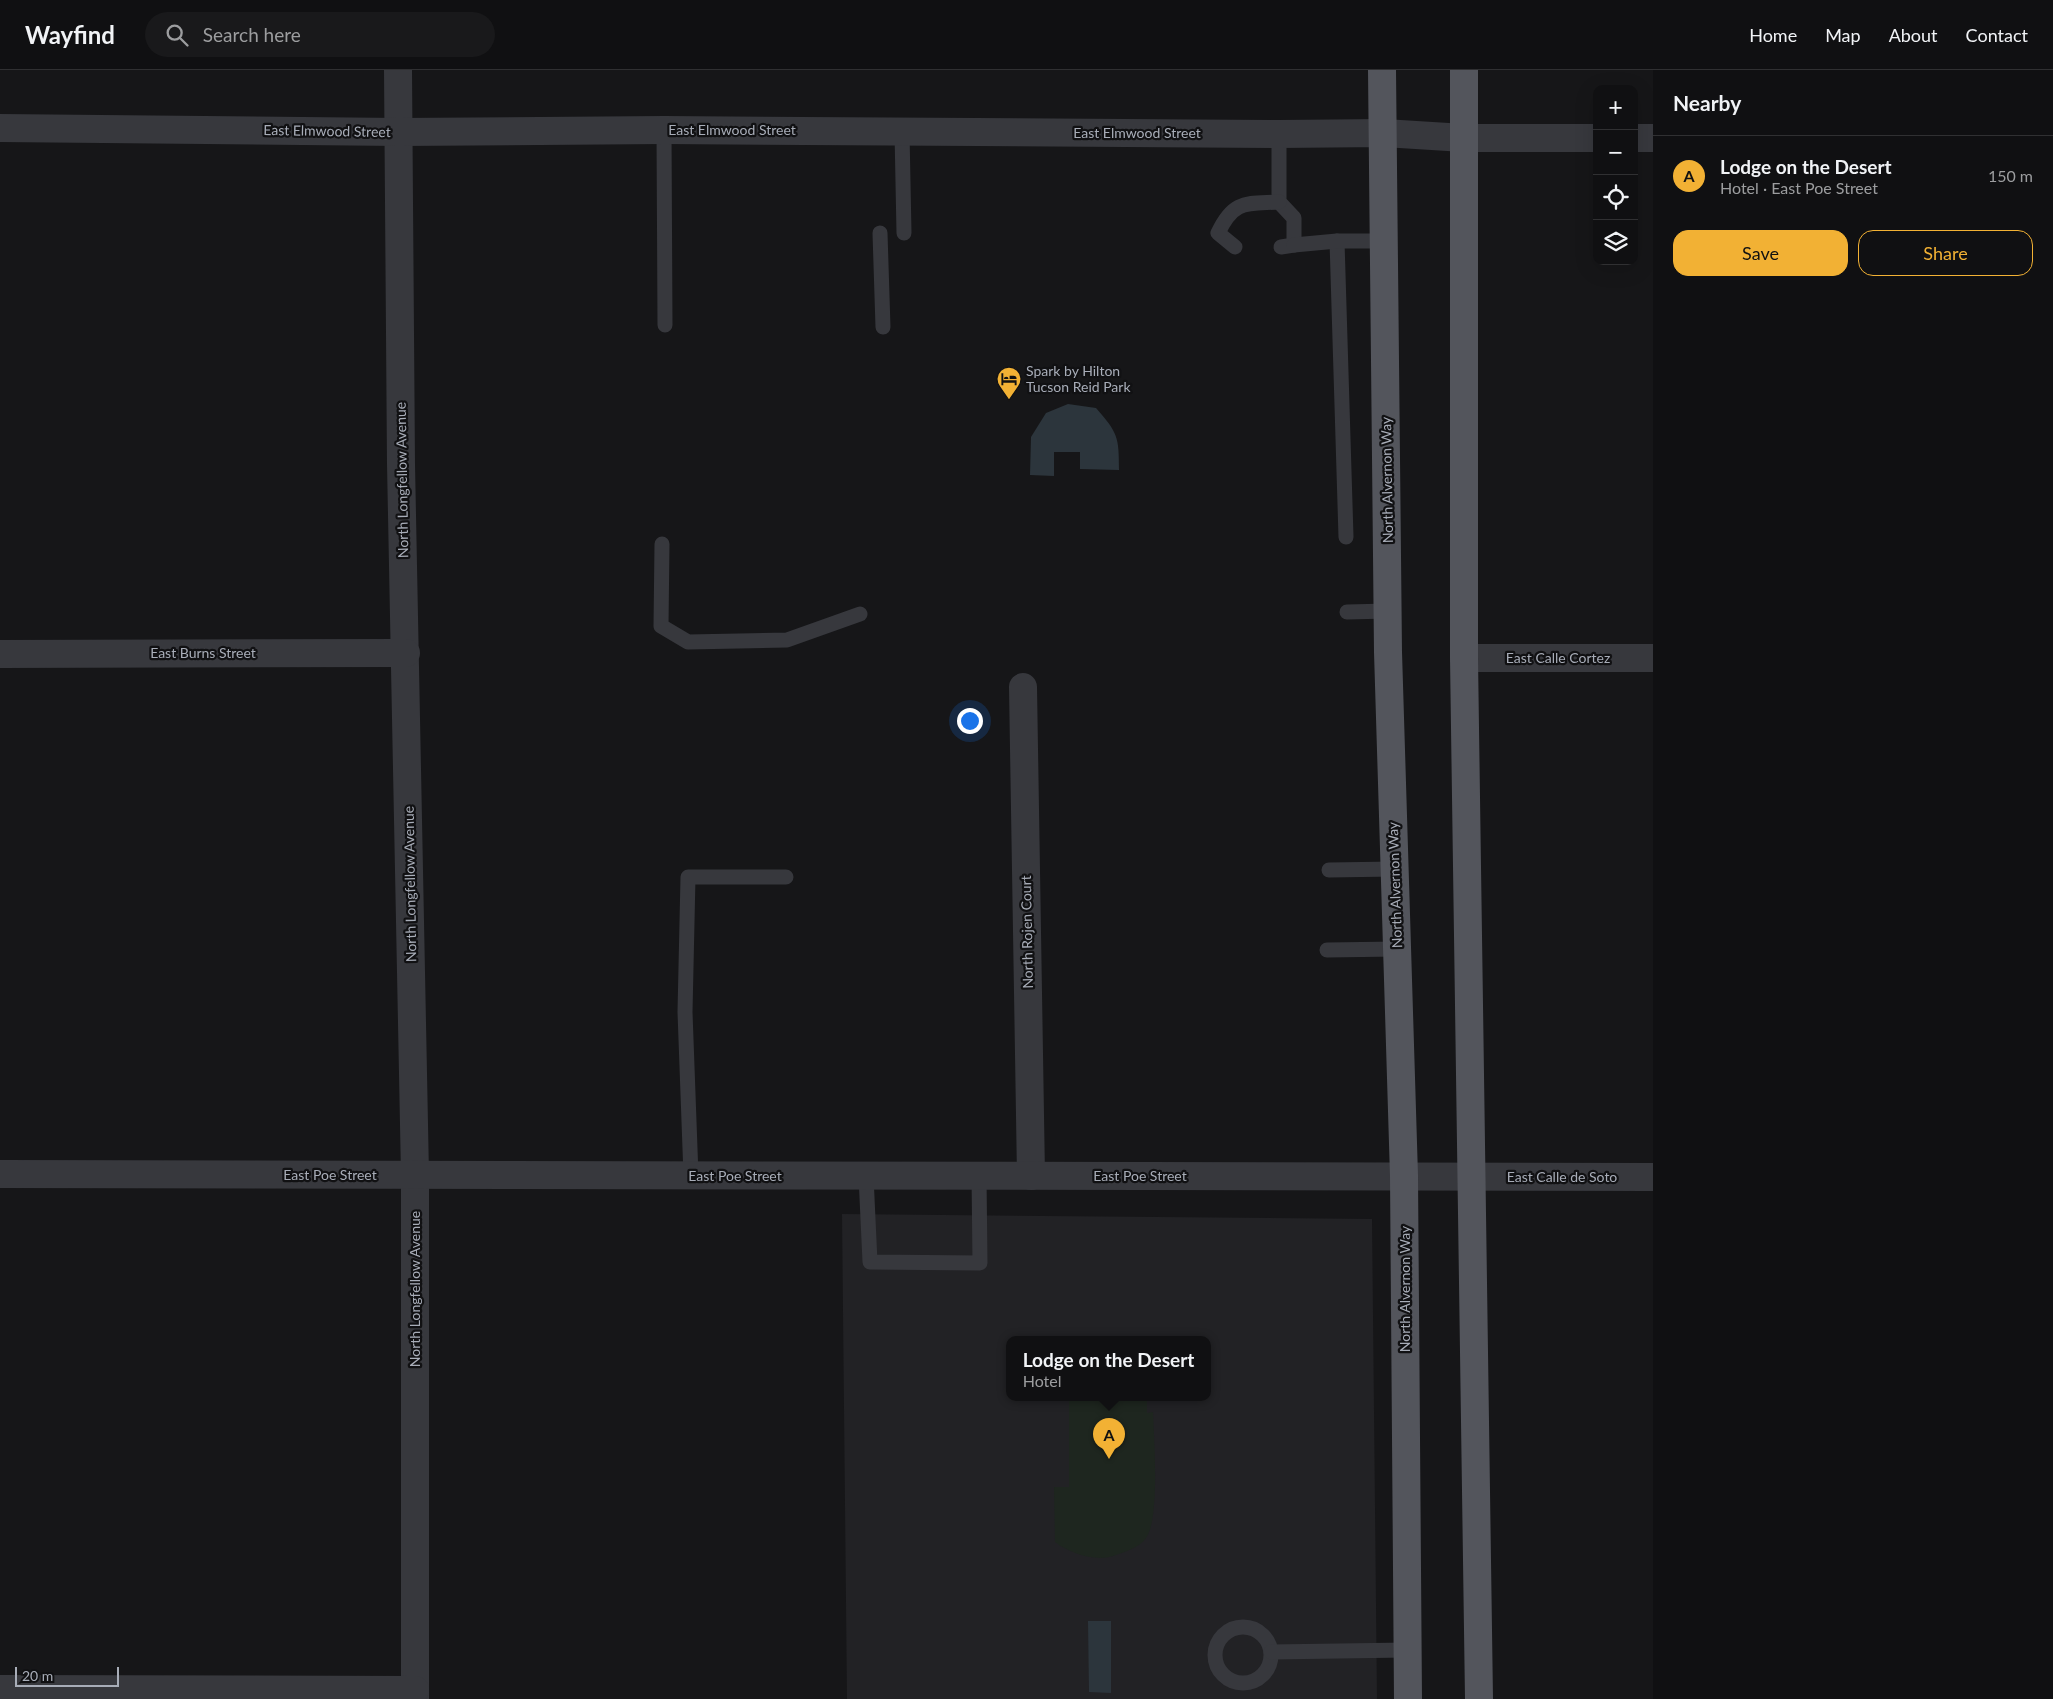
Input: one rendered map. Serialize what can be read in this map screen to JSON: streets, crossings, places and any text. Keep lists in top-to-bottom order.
{
  "streets": {
    "main road": ["North Alvernon Way"],
    "street": [
      "East Elmwood Street",
      "North Longfellow Avenue",
      "East Burns Street",
      "East Calle Cortez",
      "North Rojen Court",
      "East Poe Street",
      "East Calle de Soto"
    ]
  },
  "crossings": [
    ["East Elmwood Street", "North Longfellow Avenue"],
    ["East Elmwood Street", "North Alvernon Way"],
    ["North Longfellow Avenue", "East Burns Street"],
    ["North Longfellow Avenue", "East Poe Street"],
    ["North Alvernon Way", "East Poe Street"],
    ["North Rojen Court", "East Poe Street"],
    ["East Poe Street", "East Calle de Soto"]
  ],
  "places": {
    "hotel": ["Spark by Hilton Tucson Reid Park"]
  },
  "scale_bar": "20 m",
  "page": {
    "header": "Wayfind",
    "search": "Search here",
    "nav": [
      "Home",
      "Map",
      "About",
      "Contact"
    ],
    "heading": "Nearby",
    "map_buttons": ["+", "−"],
    "list": [
      {
        "mark": "A",
        "name": "Lodge on the Desert",
        "note": "Hotel · East Poe Street",
        "value": "150 m"
      }
    ],
    "buttons": ["Save", "Share"],
    "popup": ["Lodge on the Desert", "Hotel"],
    "pins": "A",
    "scale": "20 m"
  }
}
